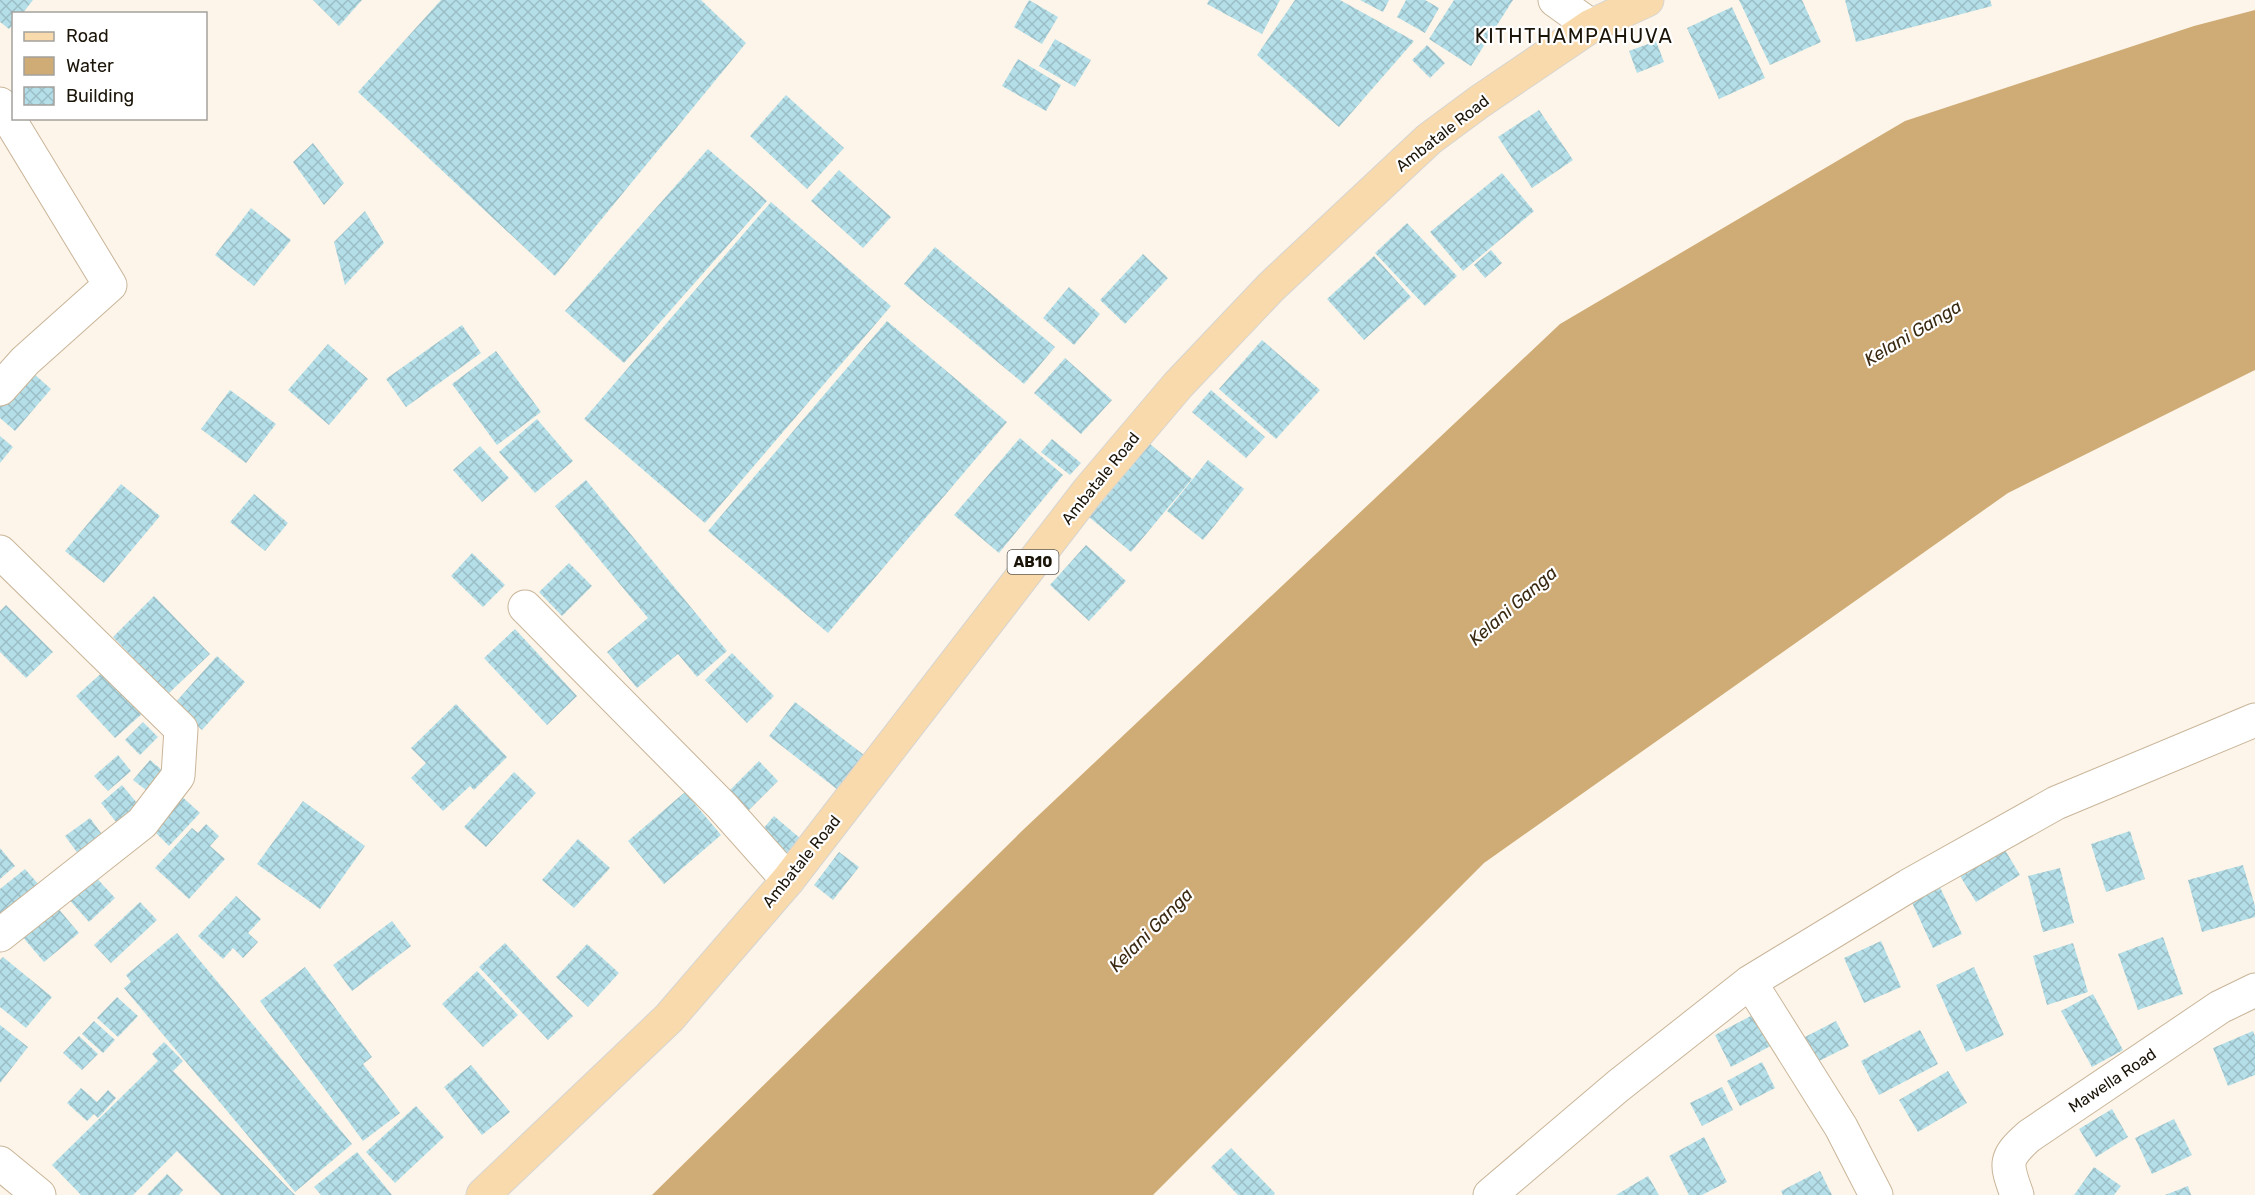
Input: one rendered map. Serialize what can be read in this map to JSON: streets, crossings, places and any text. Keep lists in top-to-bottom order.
{
  "streets": {
    "main road": ["Ambatale Road", "AB10"],
    "street": ["Mawella Road"]
  },
  "districts": ["KITHTHAMPAHUVA"],
  "water": ["Kelani Ganga"],
  "legend": ["Road", "Water", "Building"]
}
